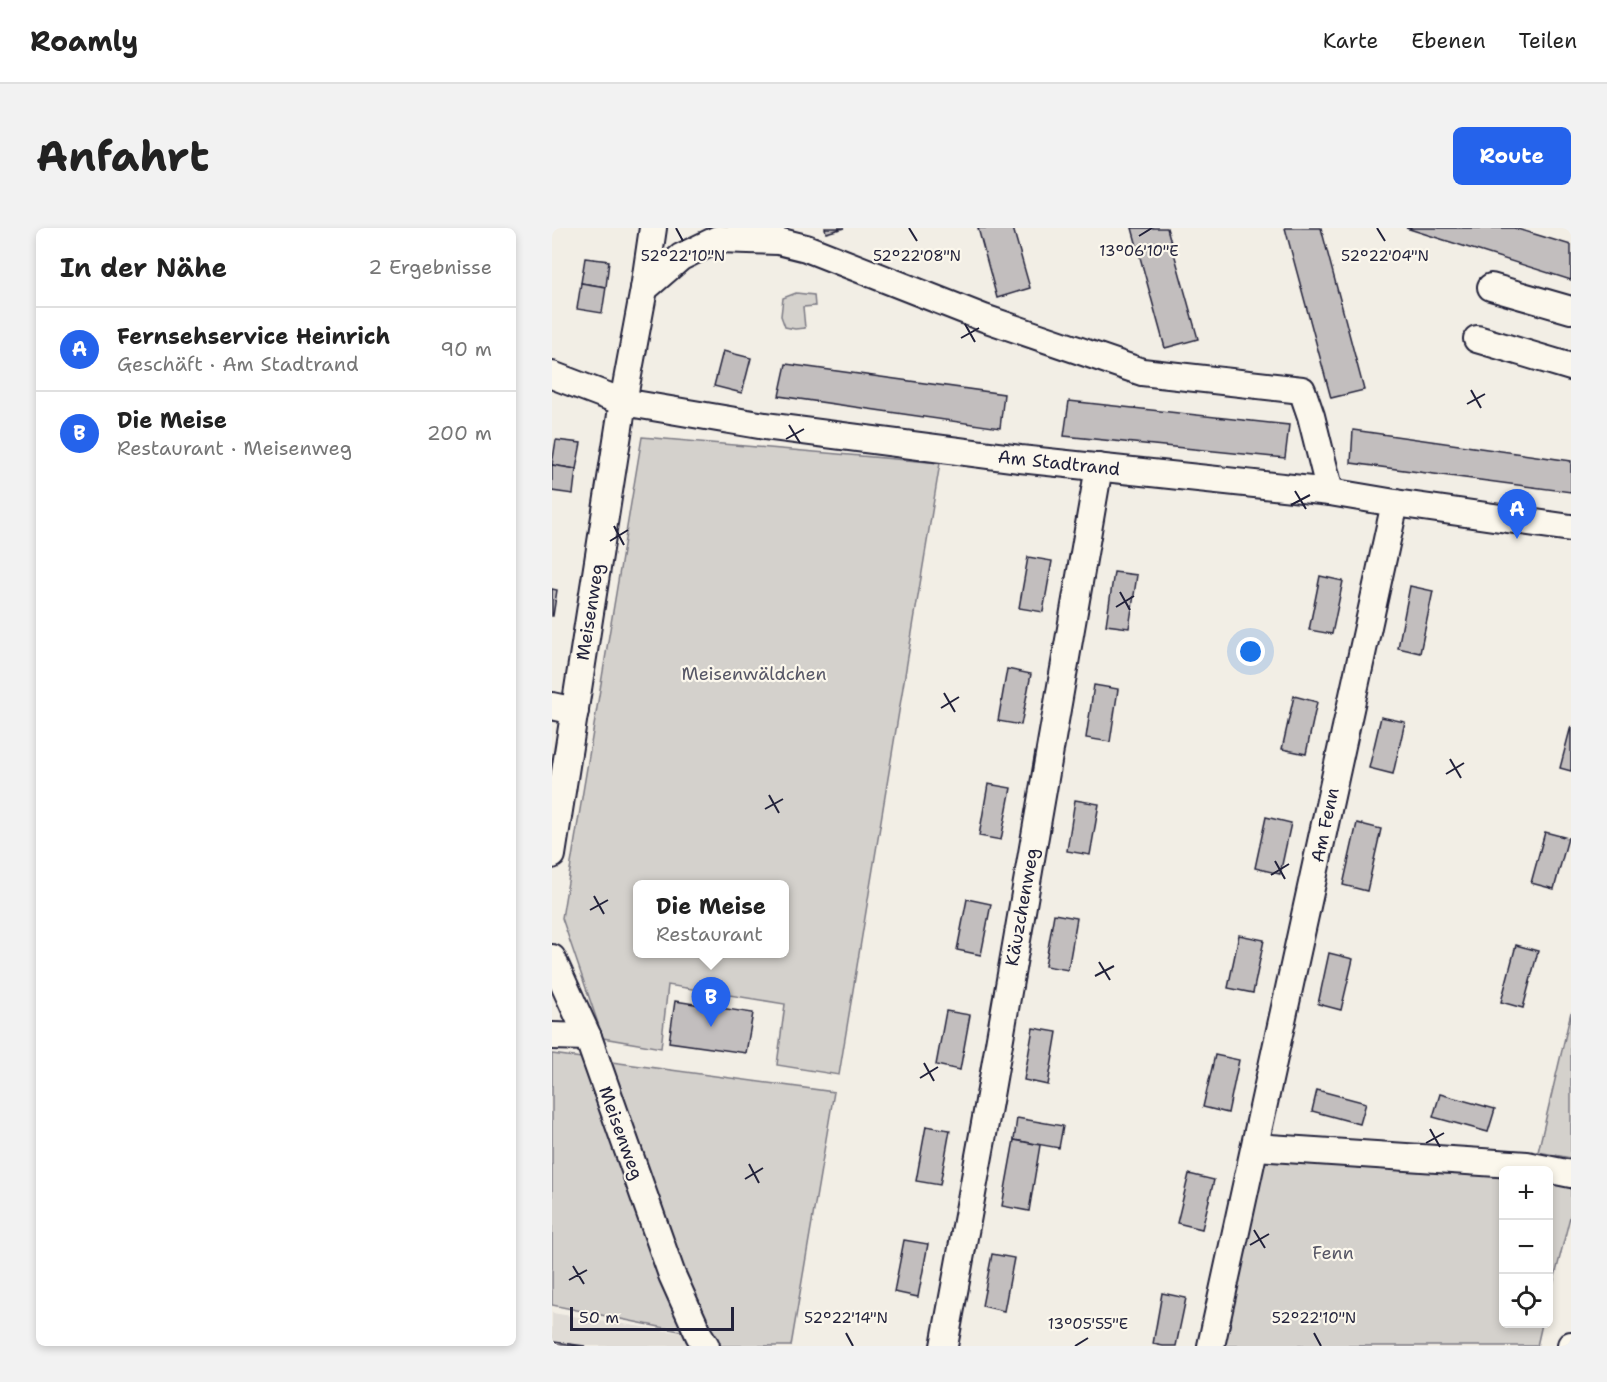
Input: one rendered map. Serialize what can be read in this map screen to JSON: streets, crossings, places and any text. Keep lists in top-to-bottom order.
{
  "streets": {
    "street": [
      "Am Stadtrand",
      "Meisenweg",
      "Am Fenn",
      "Käuzchenweg"
    ]
  },
  "crossings": [
    ["Am Stadtrand", "Meisenweg"],
    ["Am Stadtrand", "Am Fenn"],
    ["Am Stadtrand", "Käuzchenweg"]
  ],
  "parks": ["Meisenwäldchen", "Fenn"],
  "scale_bar": "50 m",
  "page": {
    "header": "Roamly",
    "nav": ["Karte", "Ebenen", "Teilen"],
    "buttons": "Route",
    "title": "Anfahrt",
    "heading": ["In der Nähe", "2 Ergebnisse"],
    "list": [
      {
        "mark": "A",
        "name": "Fernsehservice Heinrich",
        "note": "Geschäft · Am Stadtrand",
        "value": "90 m"
      },
      {
        "mark": "B",
        "name": "Die Meise",
        "note": "Restaurant · Meisenweg",
        "value": "200 m"
      }
    ],
    "pins": ["A", "B"],
    "popup": ["Die Meise", "Restaurant"],
    "map_buttons": ["+", "−"],
    "scale": "50 m"
  },
  "coordinates": [
    "13°06'10\"E",
    "52°22'10\"N",
    "52°22'08\"N",
    "52°22'04\"N",
    "52°22'14\"N",
    "13°05'55\"E"
  ]
}
